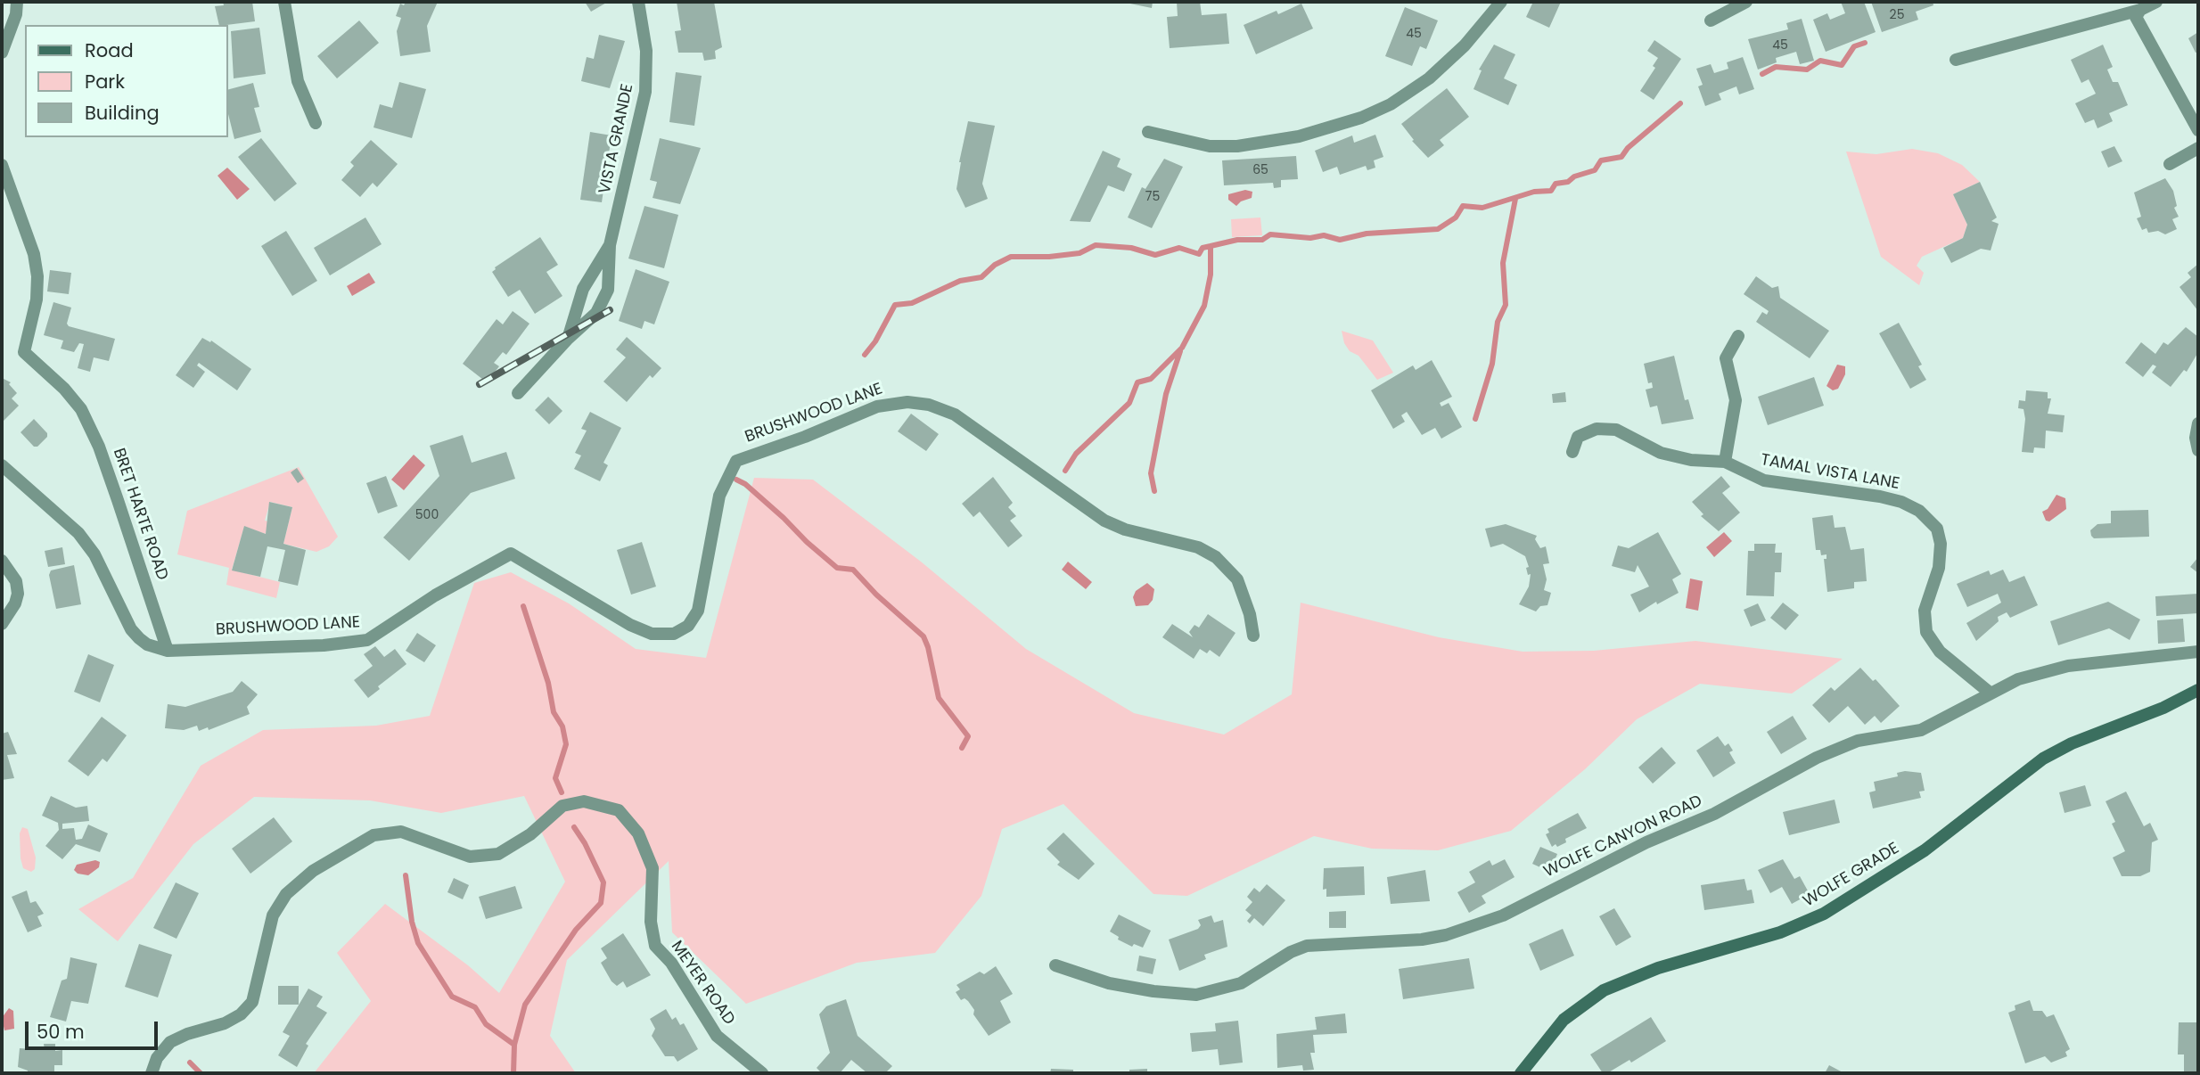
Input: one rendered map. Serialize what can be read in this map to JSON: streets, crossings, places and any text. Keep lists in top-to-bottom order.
{
  "streets": {
    "street": [
      "VISTA GRANDE",
      "BRUSHWOOD LANE",
      "TAMAL VISTA LANE",
      "BRET HARTE ROAD",
      "WOLFE CANYON ROAD",
      "WOLFE GRADE",
      "MEYER ROAD"
    ]
  },
  "crossings": [
    ["BRUSHWOOD LANE", "BRET HARTE ROAD"],
    ["TAMAL VISTA LANE", "WOLFE CANYON ROAD"]
  ],
  "house_numbers": [
    "25",
    "45",
    "45",
    "65",
    "75",
    "500"
  ],
  "legend": ["Road", "Park", "Building"],
  "scale_bar": "50 m"
}
